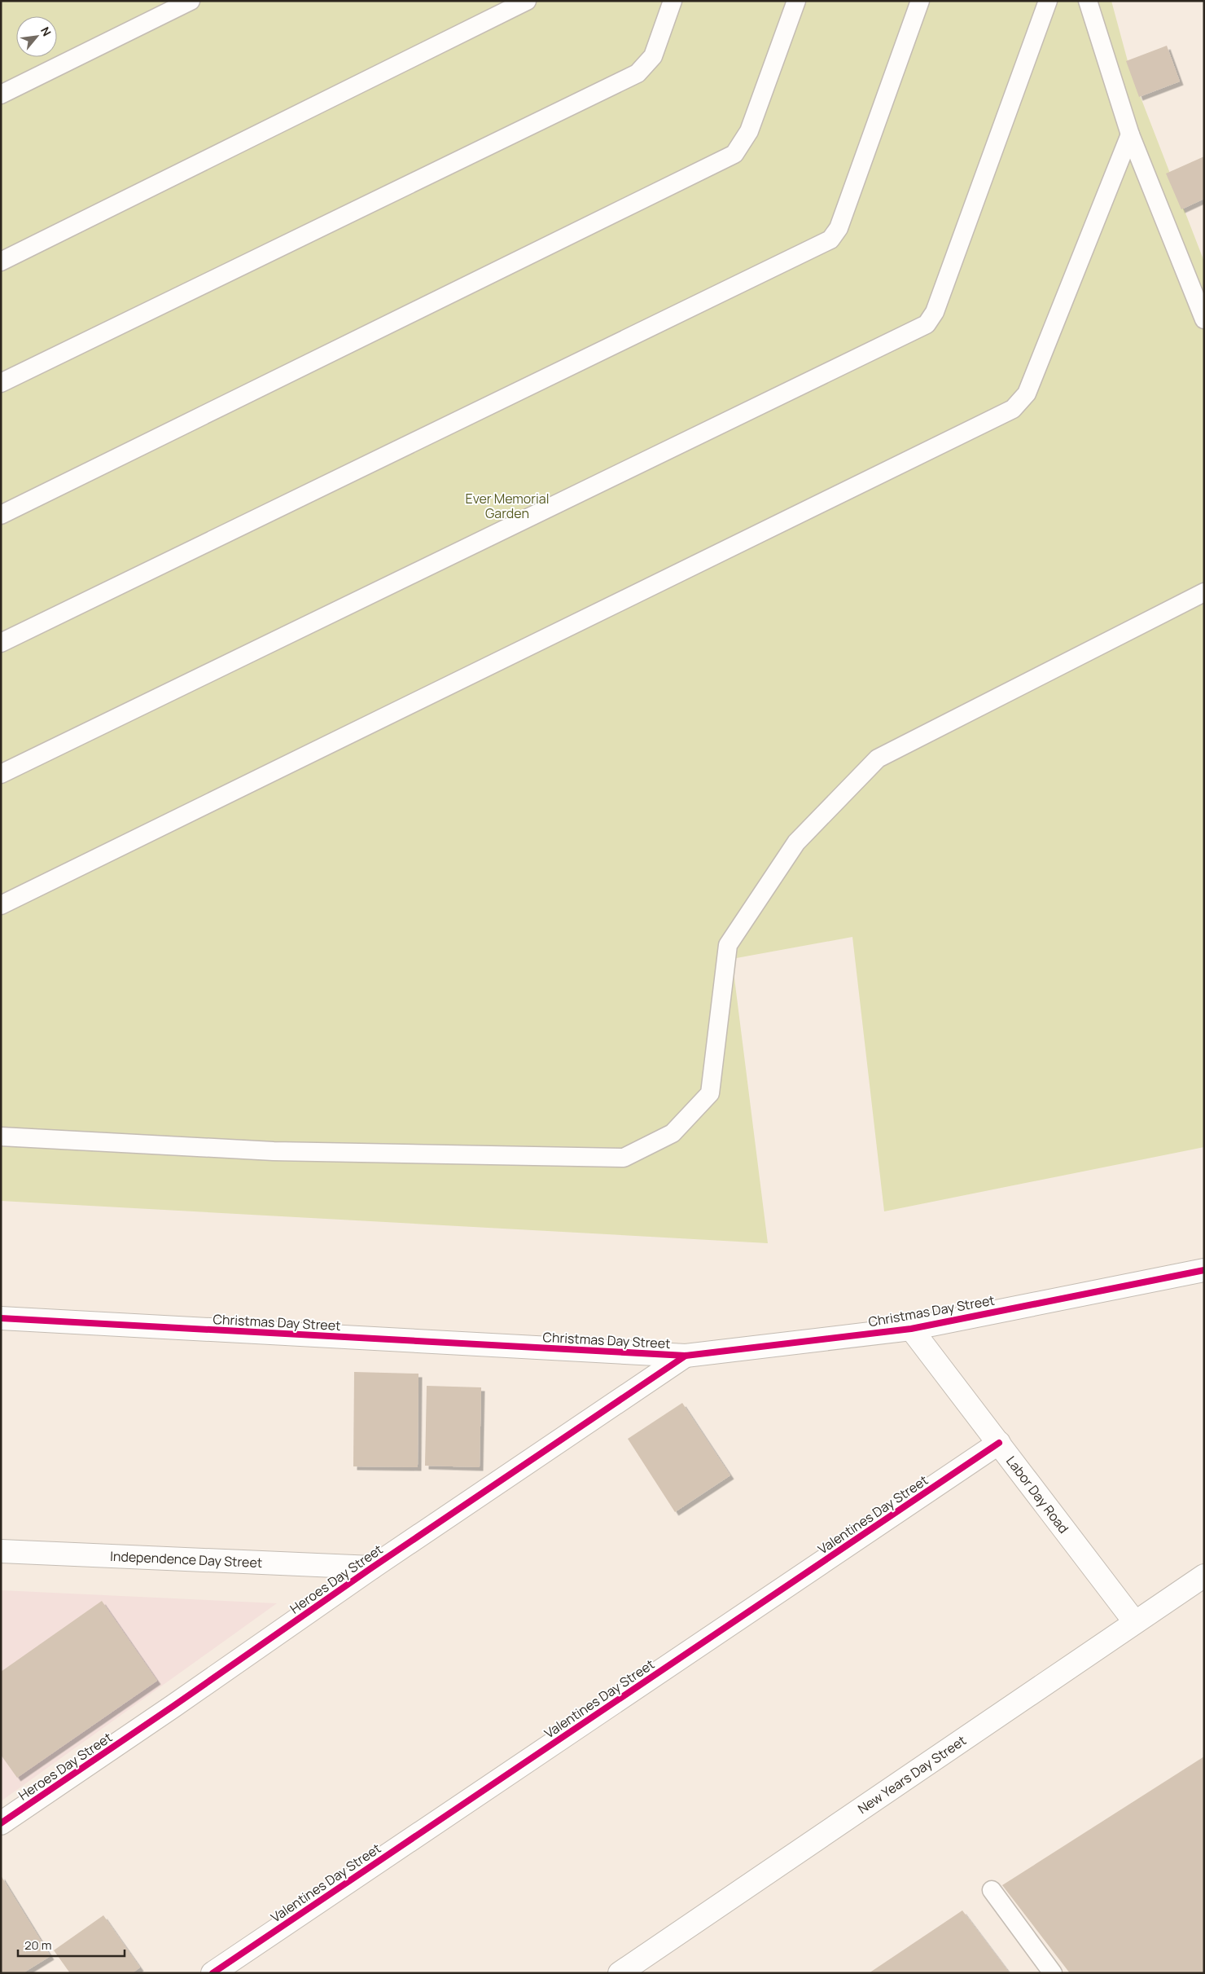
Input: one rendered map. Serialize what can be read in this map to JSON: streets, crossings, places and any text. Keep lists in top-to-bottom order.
{
  "streets": {
    "street": [
      "Christmas Day Street",
      "Labor Day Road",
      "Valentines Day Street",
      "Independence Day Street",
      "Heroes Day Street",
      "New Years Day Street"
    ]
  },
  "crossings": [
    ["Christmas Day Street", "Labor Day Road"],
    ["Christmas Day Street", "Heroes Day Street"],
    ["Labor Day Road", "Valentines Day Street"],
    ["Labor Day Road", "New Years Day Street"],
    ["Independence Day Street", "Heroes Day Street"]
  ],
  "parks": ["Ever Memorial Garden"],
  "scale_bar": "20 m",
  "north": "top right"
}
